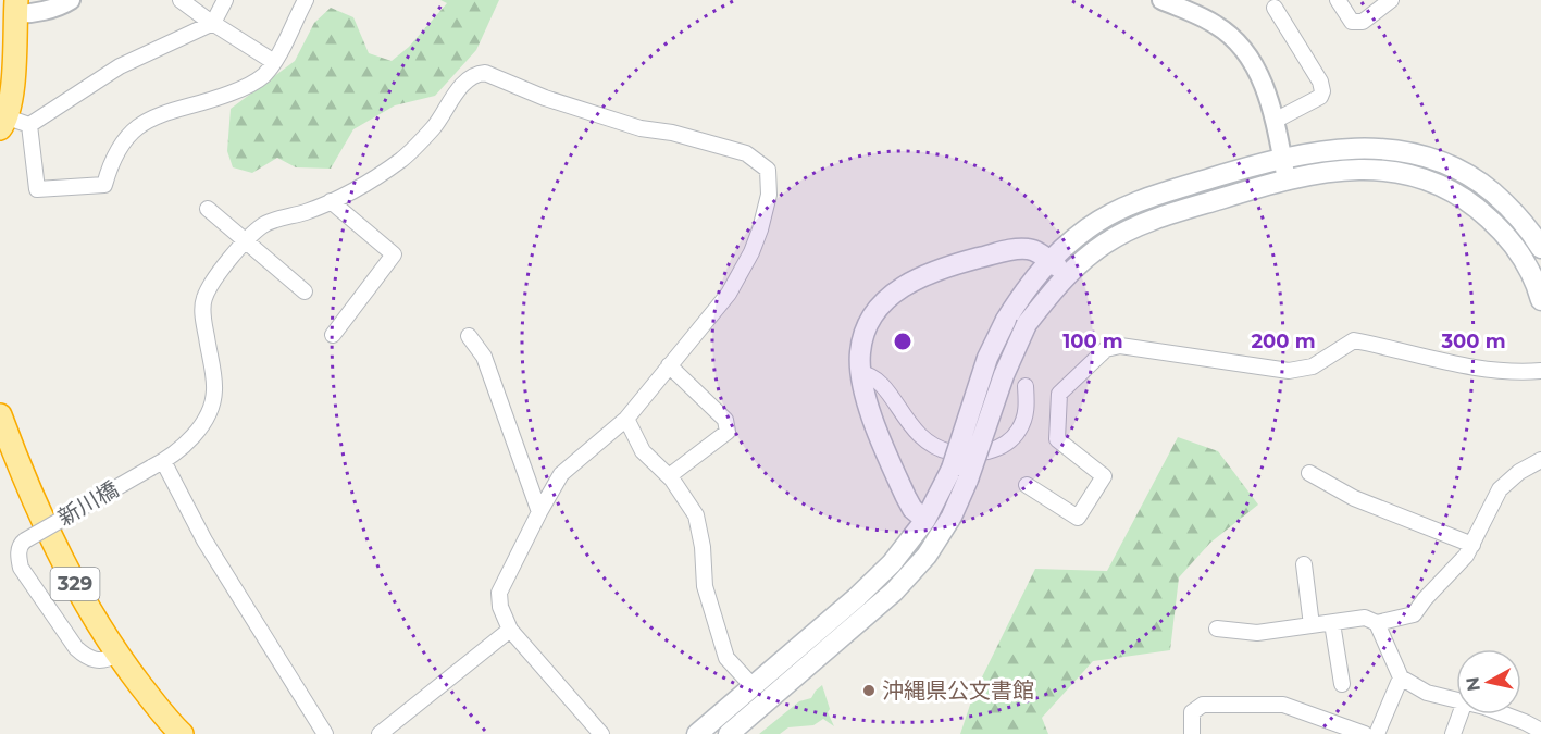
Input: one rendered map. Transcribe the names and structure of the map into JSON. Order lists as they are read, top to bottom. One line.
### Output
{"streets":{"highway":["329"],"street":["新川橋"]},"crossings":[["新川橋","329"]],"places":["沖縄県公文書館"],"north":"left","rings":["100 m","200 m","300 m"]}
